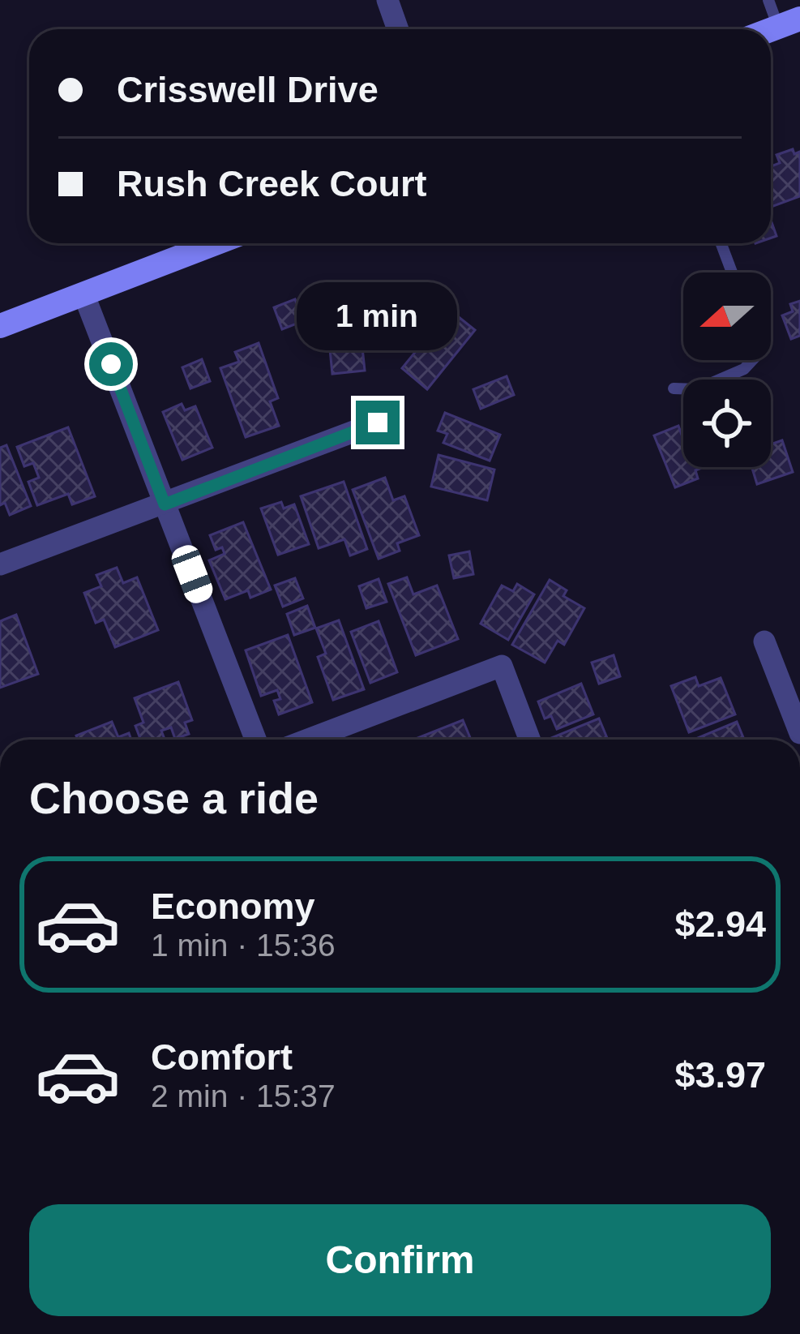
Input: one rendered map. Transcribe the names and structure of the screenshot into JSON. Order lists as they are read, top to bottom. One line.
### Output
{"north":"left","page":{"banner":["Crisswell Drive","Rush Creek Court"],"bubble":"1 min","heading":"Choose a ride","list":[{"name":"Economy","note":"1 min · 15:36","value":"$2.94"},{"name":"Comfort","note":"2 min · 15:37","value":"$3.97"}],"buttons":"Confirm"}}
